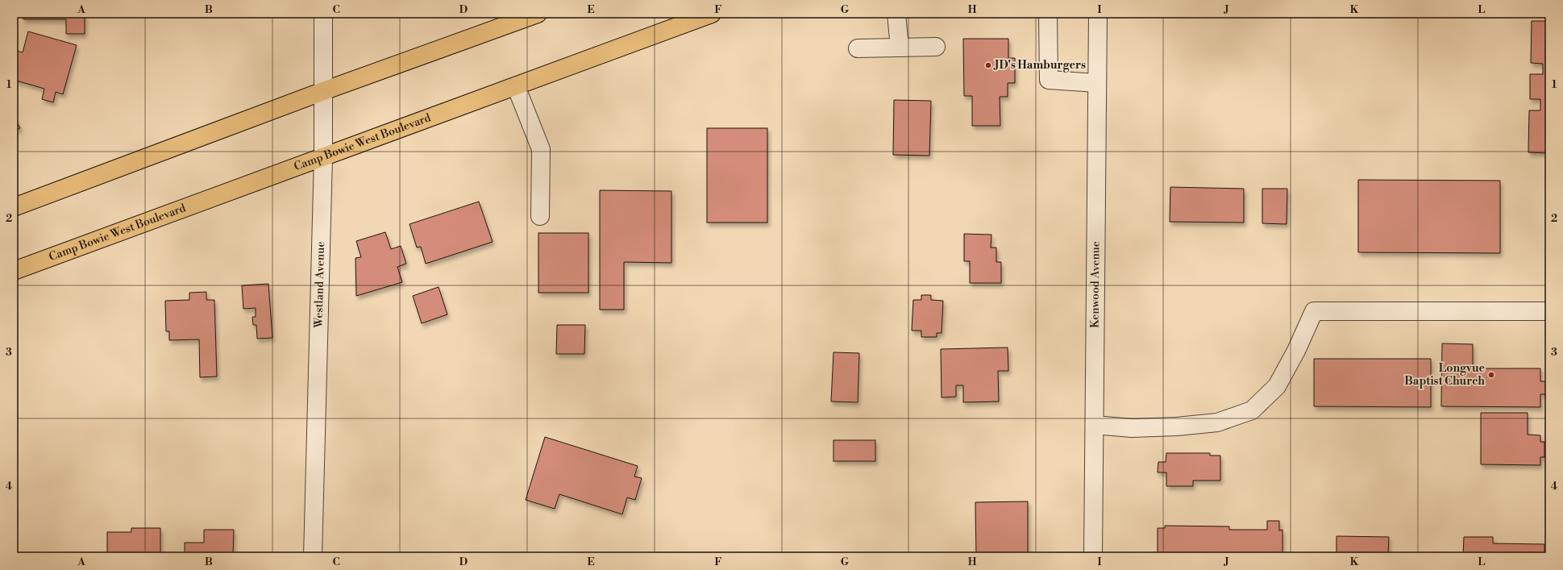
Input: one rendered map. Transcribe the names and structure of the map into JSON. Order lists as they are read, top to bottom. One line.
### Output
{"streets":{"main road":["Camp Bowie West Boulevard"],"street":["Kenwood Avenue","Westland Avenue"]},"crossings":[["Camp Bowie West Boulevard","Westland Avenue"]],"places":["JD's Hamburgers","Longvue Baptist Church"],"grid":{"columns":["A","B","C","D","E","F","G","H","I","J","K","L"],"rows":["1","2","3","4"]}}
